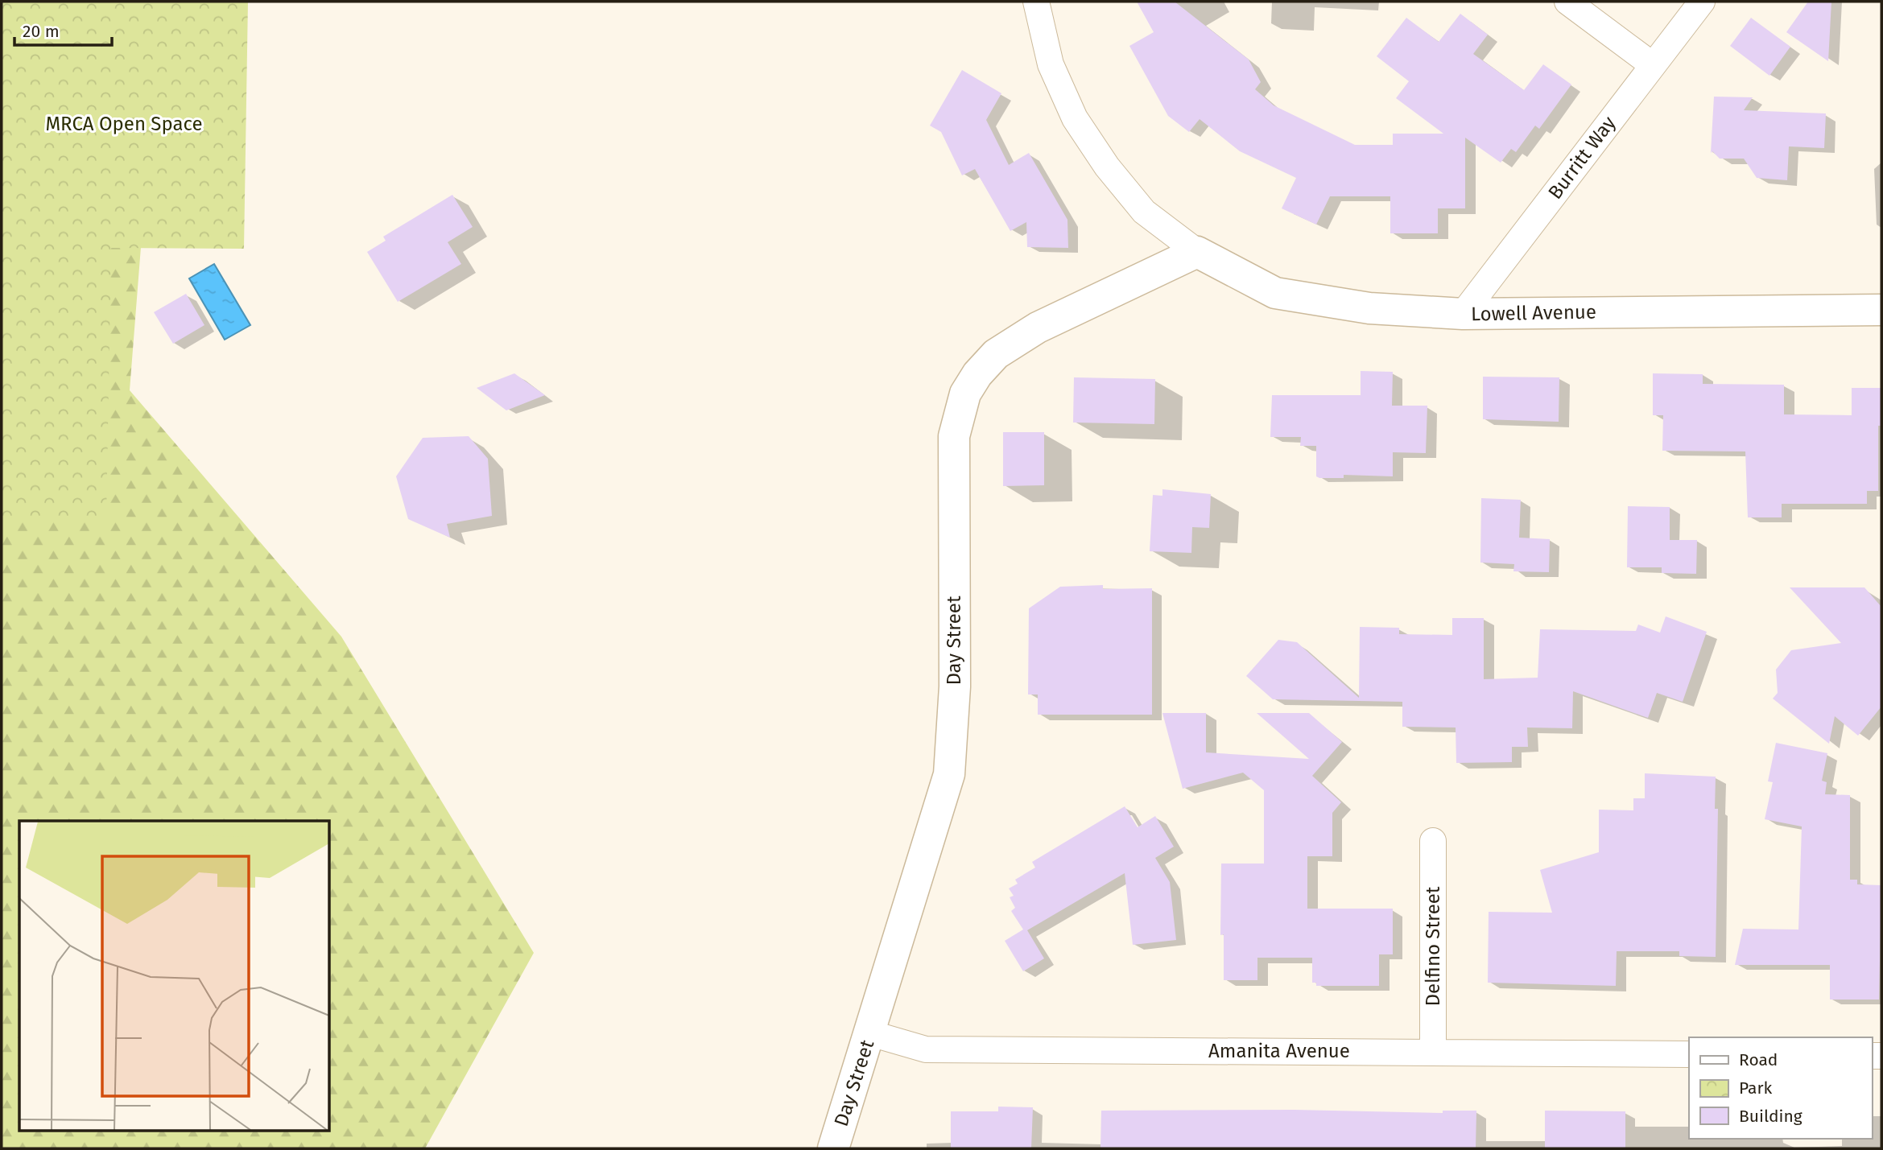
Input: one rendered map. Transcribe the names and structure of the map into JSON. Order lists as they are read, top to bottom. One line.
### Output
{"streets":{"street":["Burritt Way","Lowell Avenue","Day Street","Delfino Street","Amanita Avenue"]},"crossings":[["Burritt Way","Lowell Avenue"],["Lowell Avenue","Day Street"],["Day Street","Amanita Avenue"],["Delfino Street","Amanita Avenue"]],"parks":["MRCA Open Space"],"legend":["Road","Park","Building"],"scale_bar":"20 m"}
